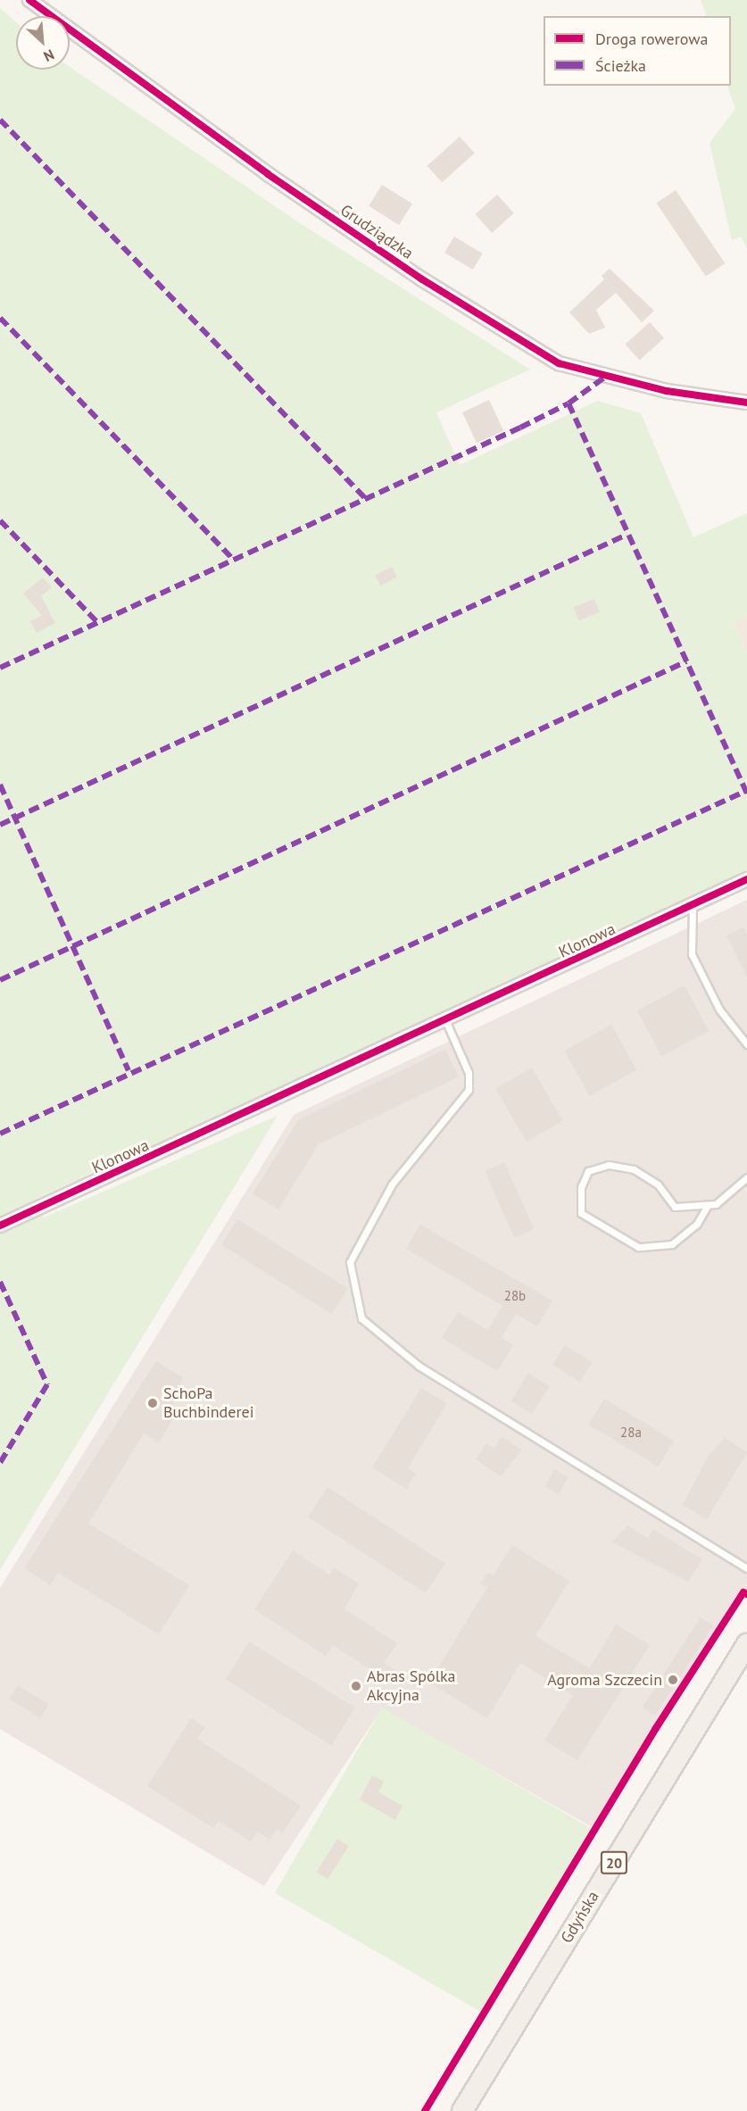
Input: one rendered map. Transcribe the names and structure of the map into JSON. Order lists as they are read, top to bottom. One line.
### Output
{"streets":{"main road":["20","Gdyńska"],"street":["Grudziądzka","Klonowa"]},"places":["SchoPa Buchbinderei","Agroma Szczecin","Abras Spólka Akcyjna"],"house_numbers":["28b","28a"],"legend":["Droga rowerowa","Ścieżka"],"north":"bottom right"}
